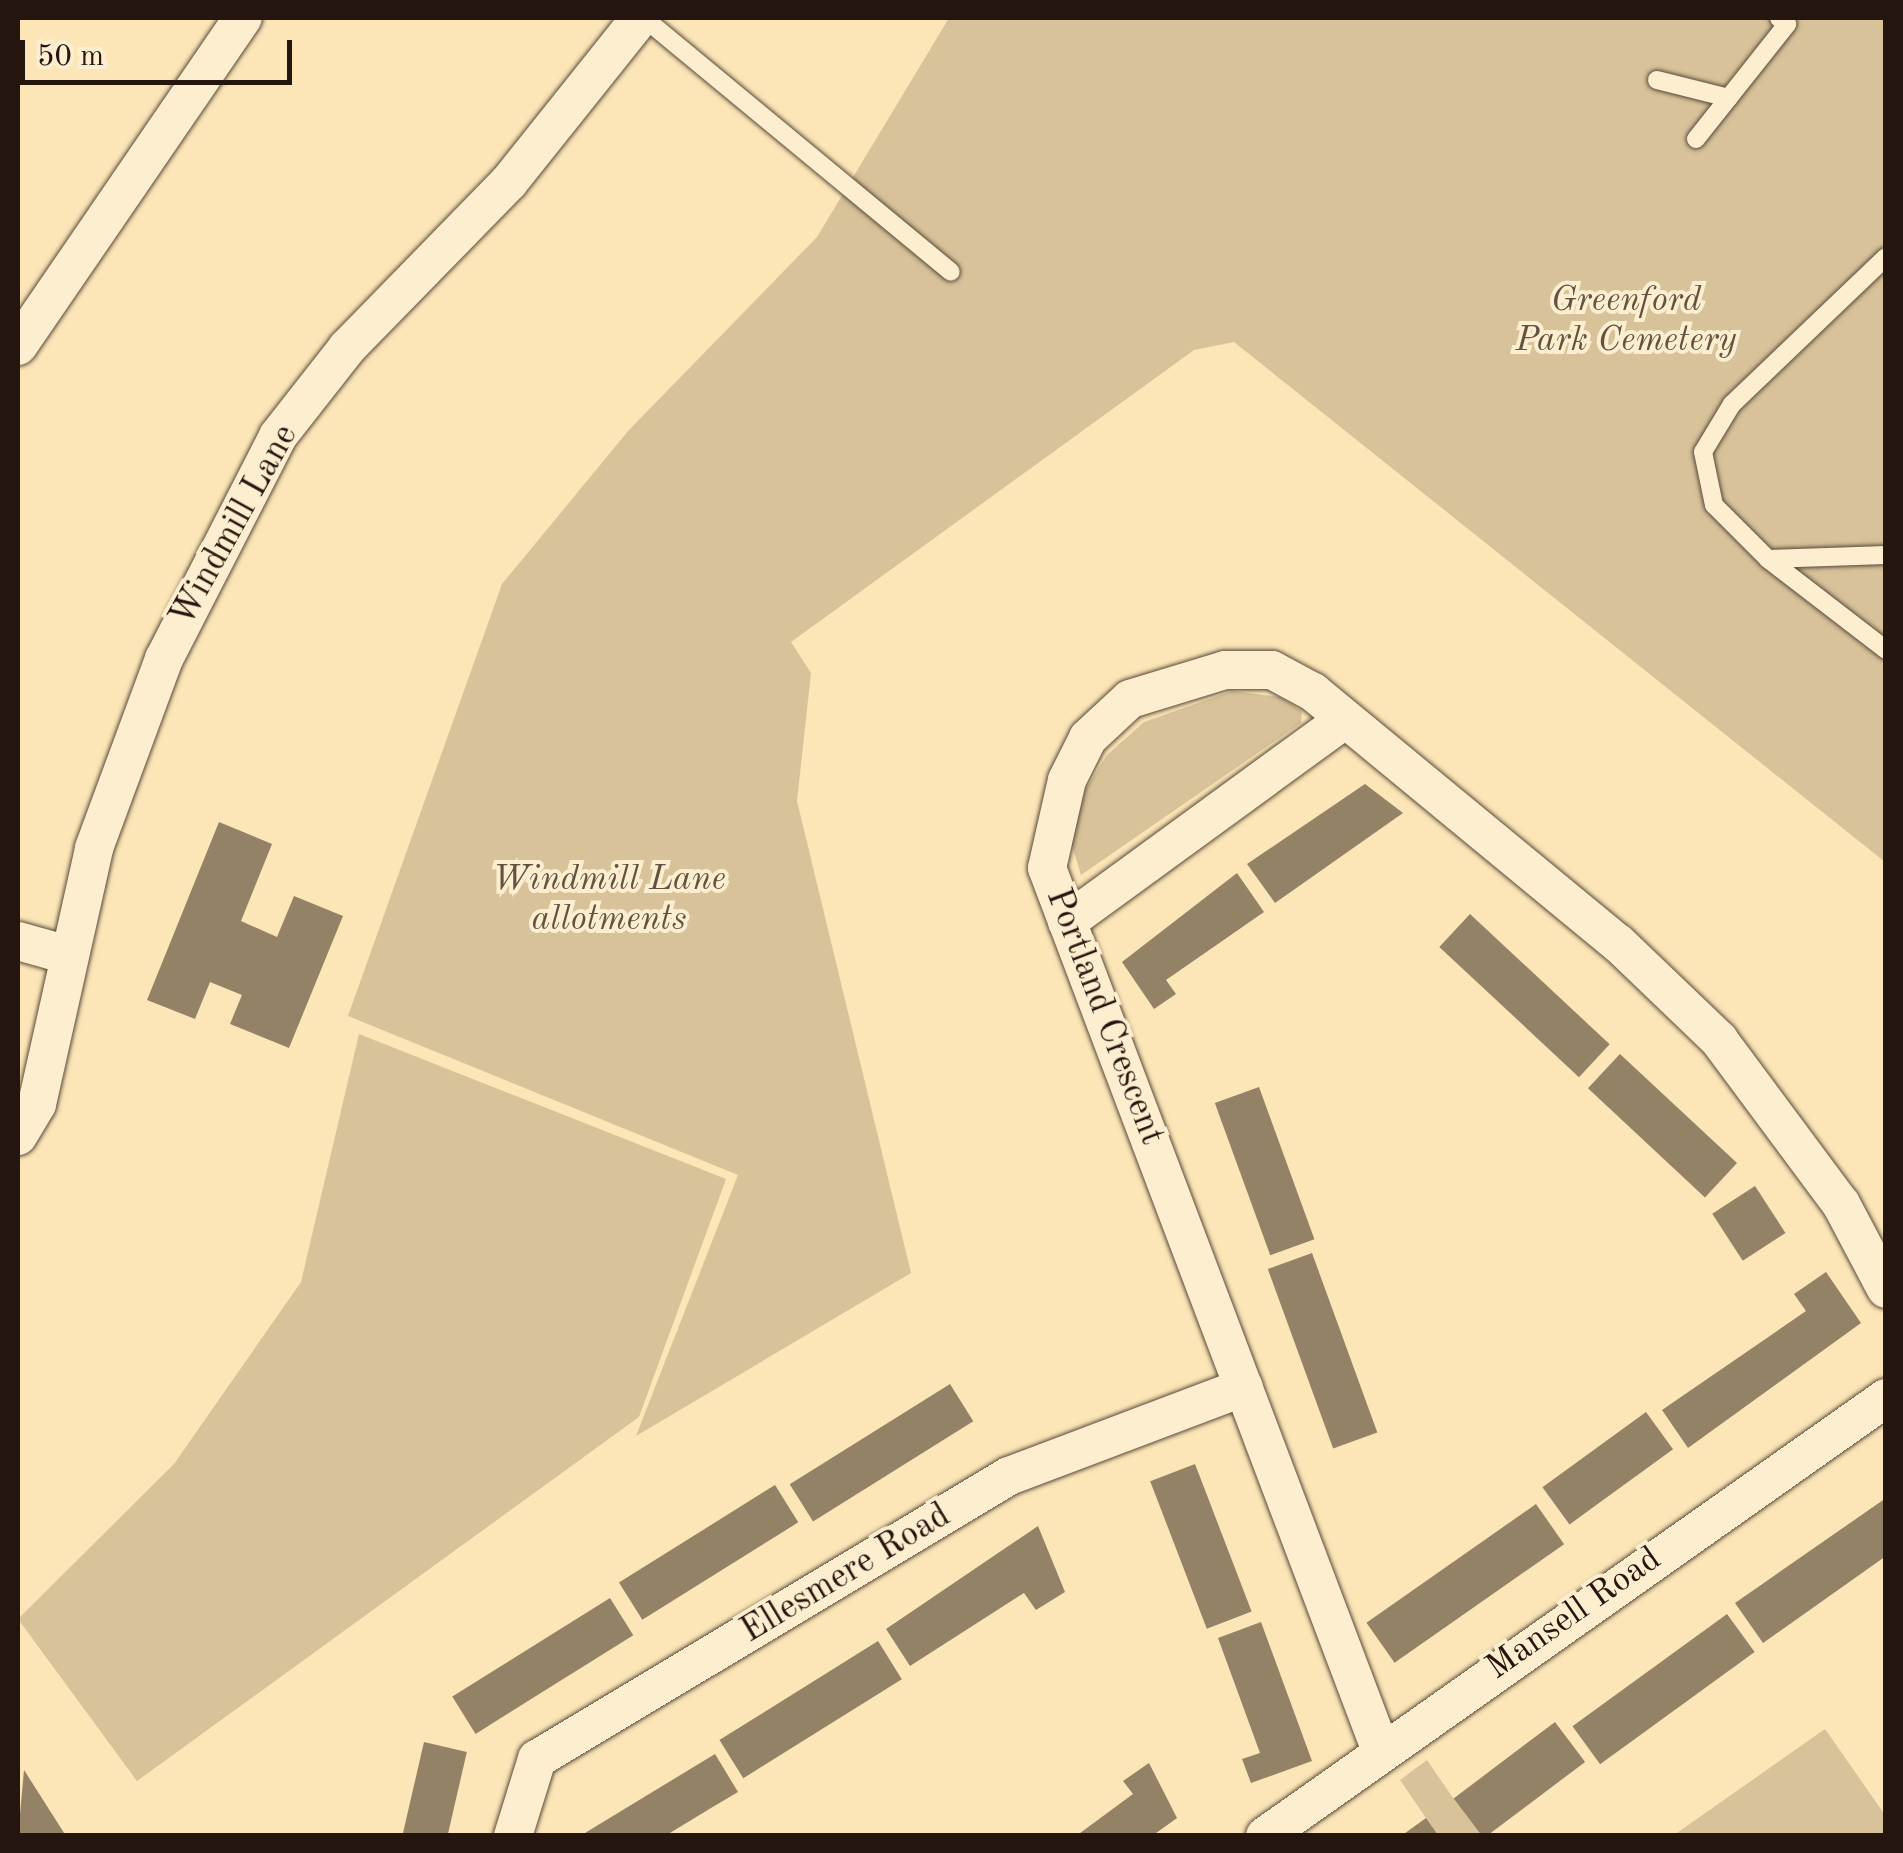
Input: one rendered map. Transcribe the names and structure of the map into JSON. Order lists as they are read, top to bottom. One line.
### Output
{"streets":{"street":["Windmill Lane","Portland Crescent","Ellesmere Road","Mansell Road"]},"crossings":[["Portland Crescent","Ellesmere Road"],["Portland Crescent","Mansell Road"]],"parks":["Greenford Park Cemetery","Windmill Lane allotments"],"scale_bar":"50 m"}
